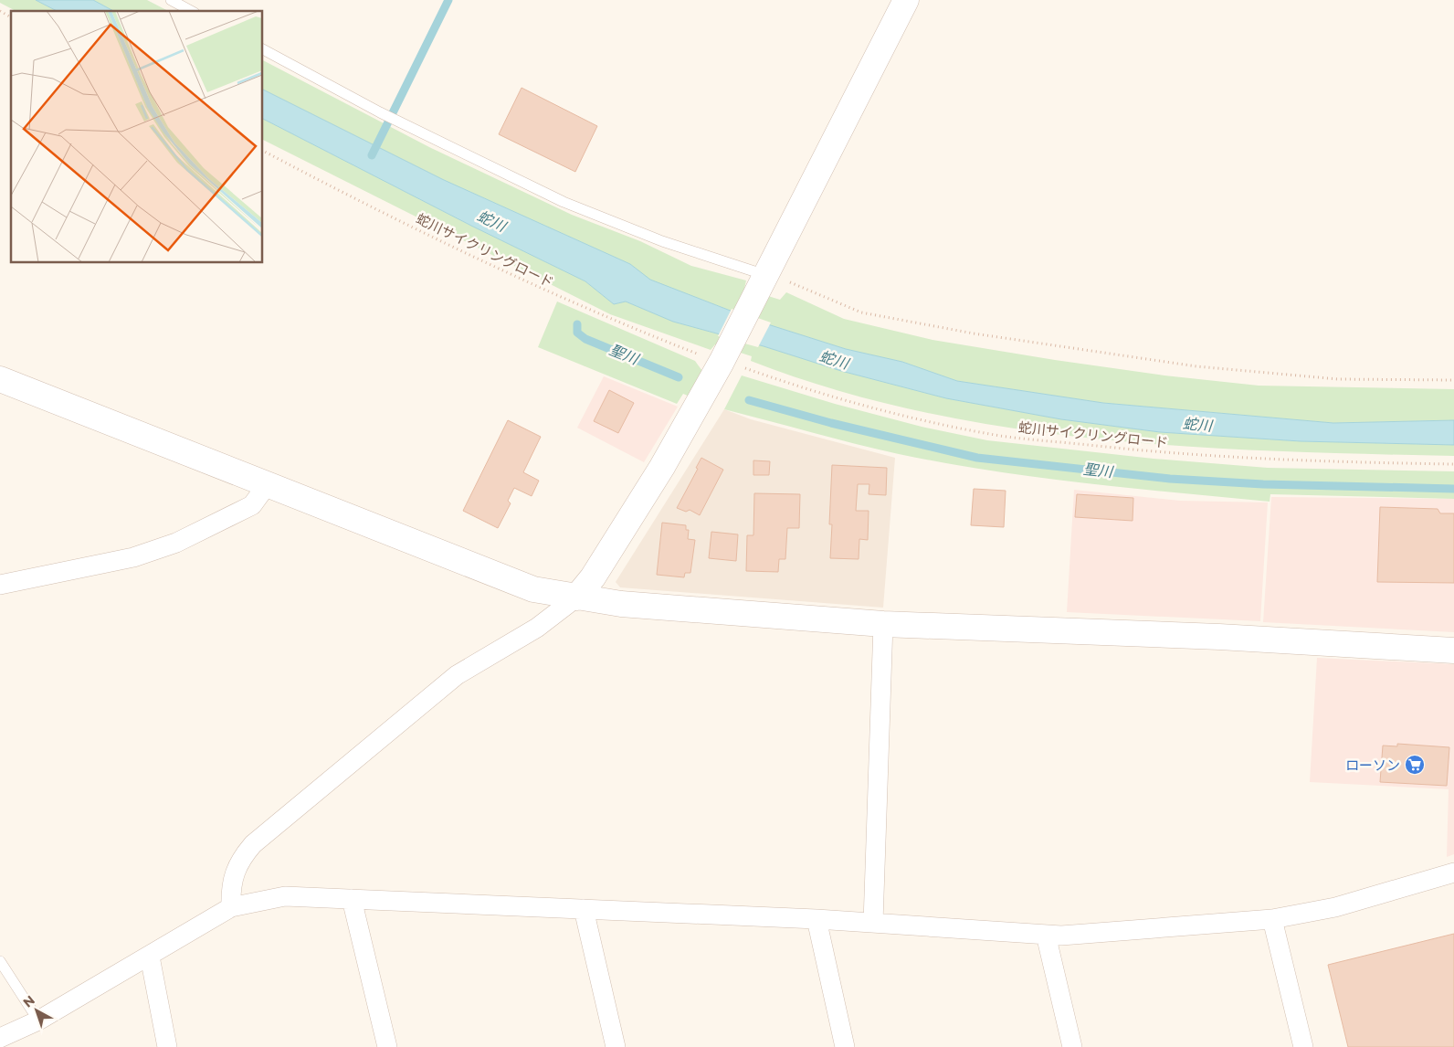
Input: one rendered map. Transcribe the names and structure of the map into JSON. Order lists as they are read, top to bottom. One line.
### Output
{"streets":{"path":["蛇川サイクリングロード"]},"water":["蛇川","聖川"],"places":{"supermarket":["ローソン"]},"north":"top left"}
